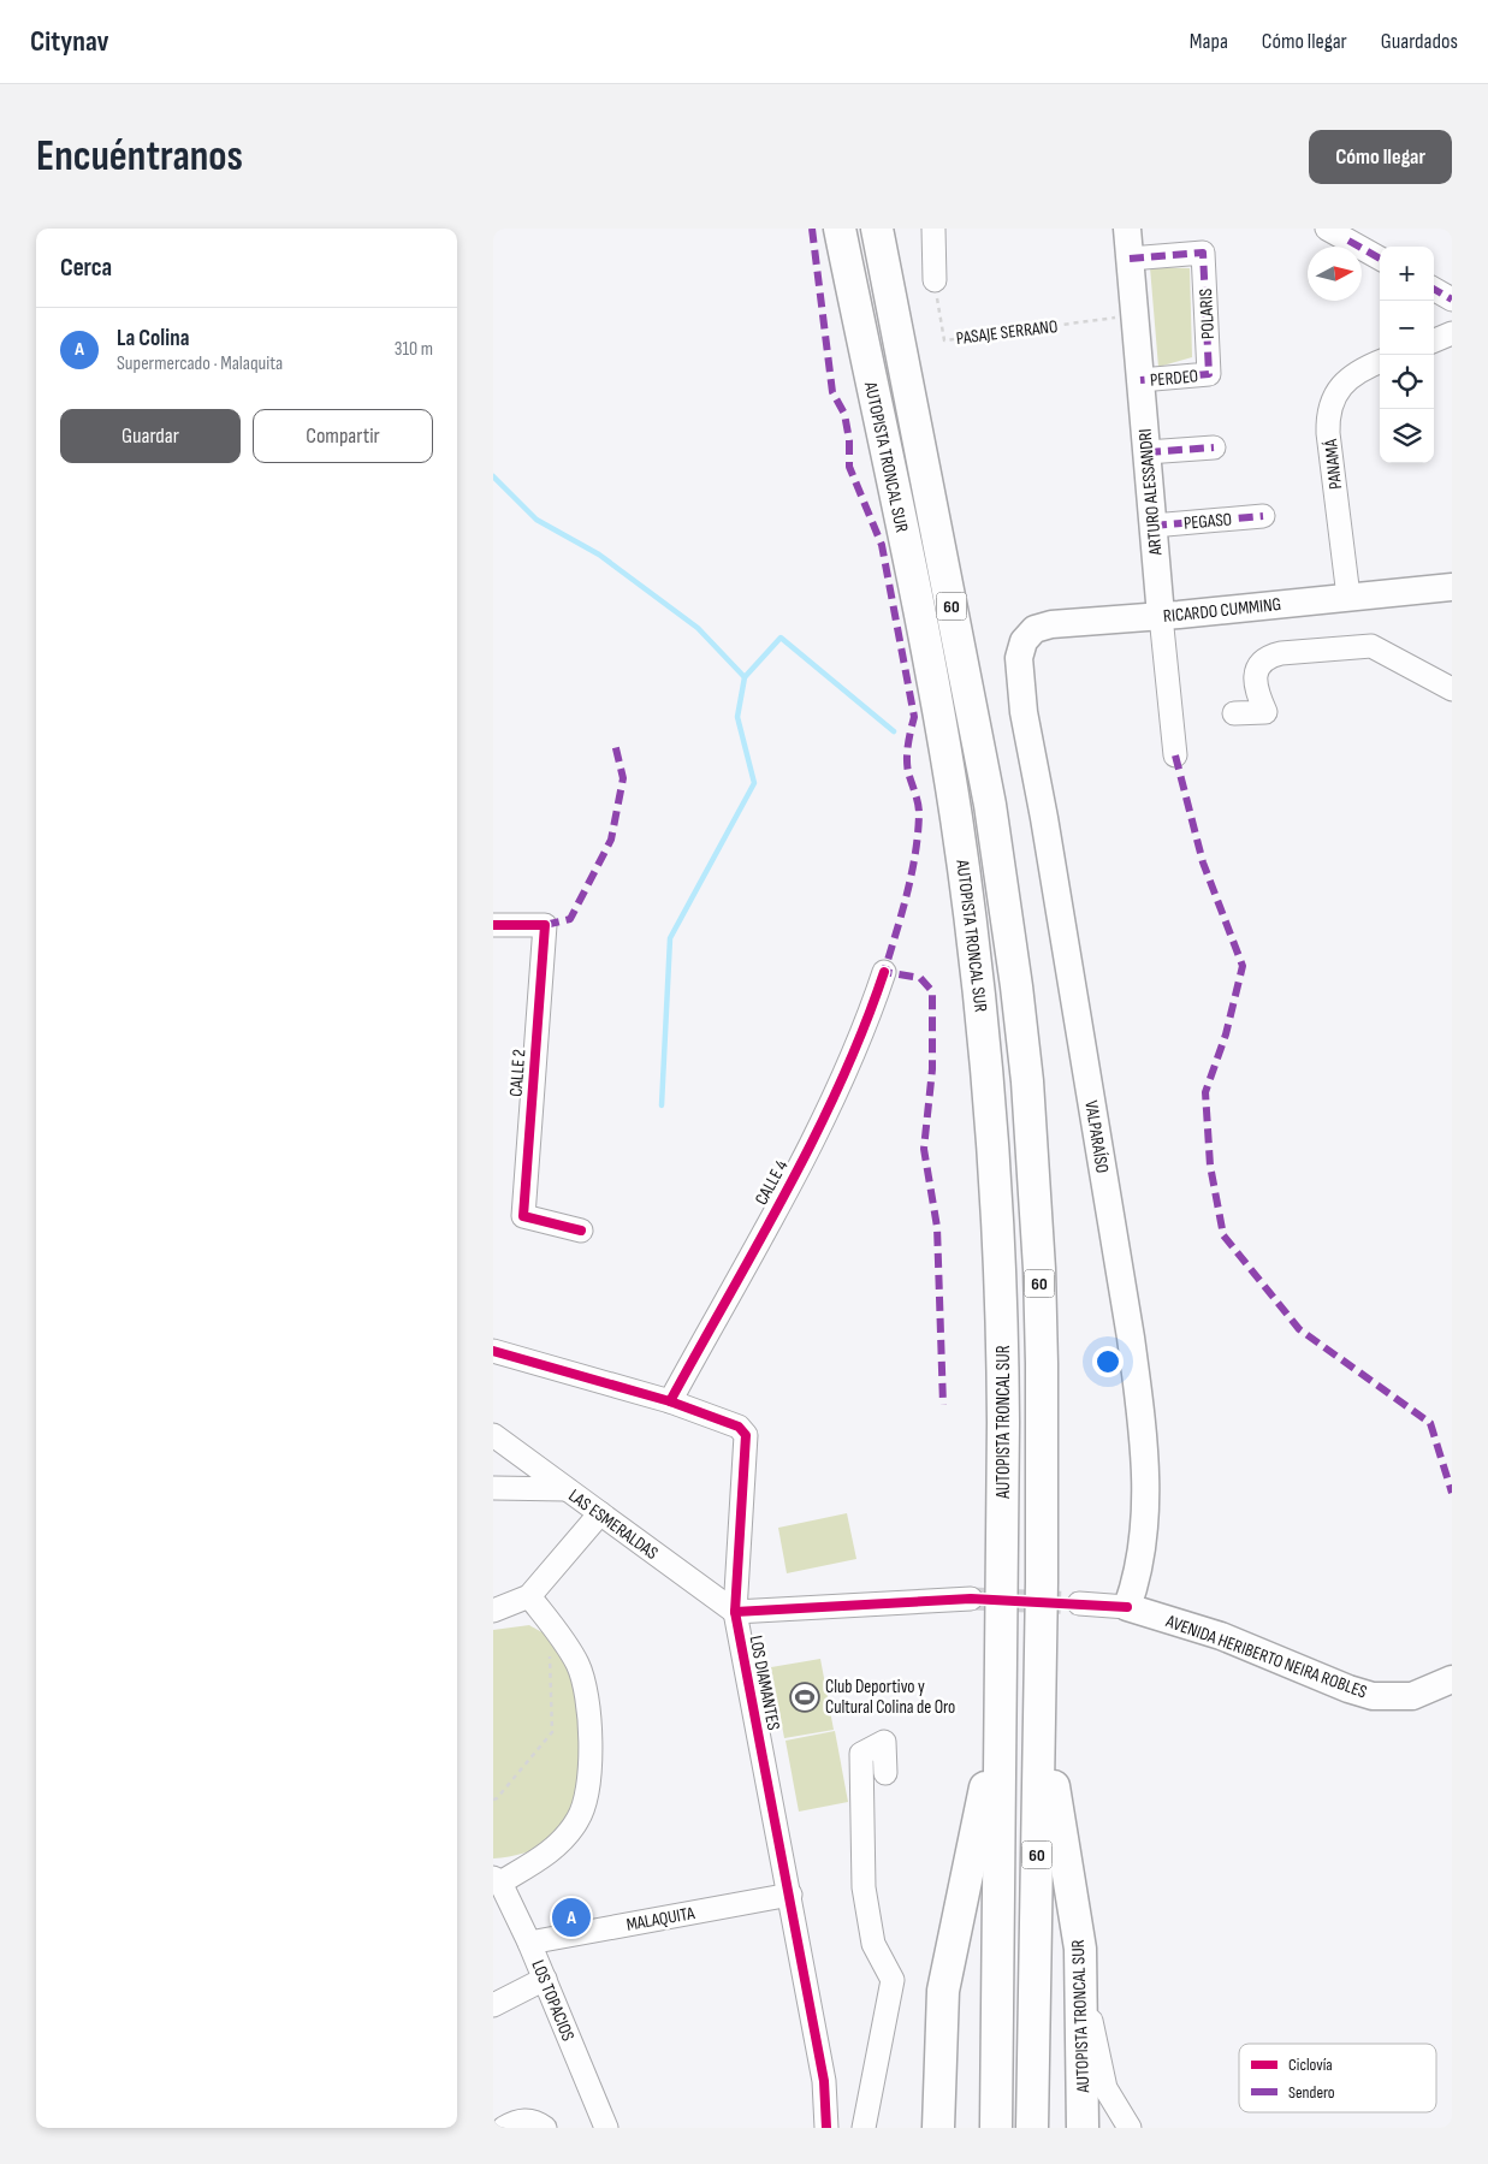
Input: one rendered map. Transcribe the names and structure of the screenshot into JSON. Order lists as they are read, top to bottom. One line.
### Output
{"streets":{"highway":["AUTOPISTA TRONCAL SUR","60"],"main road":["ARTURO ALESSANDRI","RICARDO CUMMING","VALPARAÍSO","AVENIDA HERIBERTO NEIRA ROBLES"],"street":["POLARIS","PERDEO","PANAMÁ","PEGASO","CALLE 2","CALLE 4","LAS ESMERALDAS","LOS DIAMANTES","MALAQUITA","LOS TOPACIOS"],"path":["PASAJE SERRANO"]},"crossings":[["POLARIS","PERDEO"],["POLARIS","ARTURO ALESSANDRI"],["PERDEO","ARTURO ALESSANDRI"],["PANAMÁ","RICARDO CUMMING"],["ARTURO ALESSANDRI","PEGASO"],["ARTURO ALESSANDRI","RICARDO CUMMING"],["RICARDO CUMMING","VALPARAÍSO"],["VALPARAÍSO","AVENIDA HERIBERTO NEIRA ROBLES"],["CALLE 4","LOS DIAMANTES"],["LAS ESMERALDAS","LOS DIAMANTES"],["LOS DIAMANTES","MALAQUITA"],["MALAQUITA","LOS TOPACIOS"]],"places":{"sports":["Club Deportivo y Cultural Colina de Oro"]},"legend":["Ciclovía","Sendero"],"north":"right","page":{"header":"Citynav","nav":["Mapa","Cómo llegar","Guardados"],"buttons":["Cómo llegar",["Guardar","Compartir"]],"title":"Encuéntranos","heading":"Cerca","map_buttons":["+","−"],"list":[{"mark":"A","name":"La Colina","note":"Supermercado · Malaquita","value":"310 m"}],"pins":"A"}}
